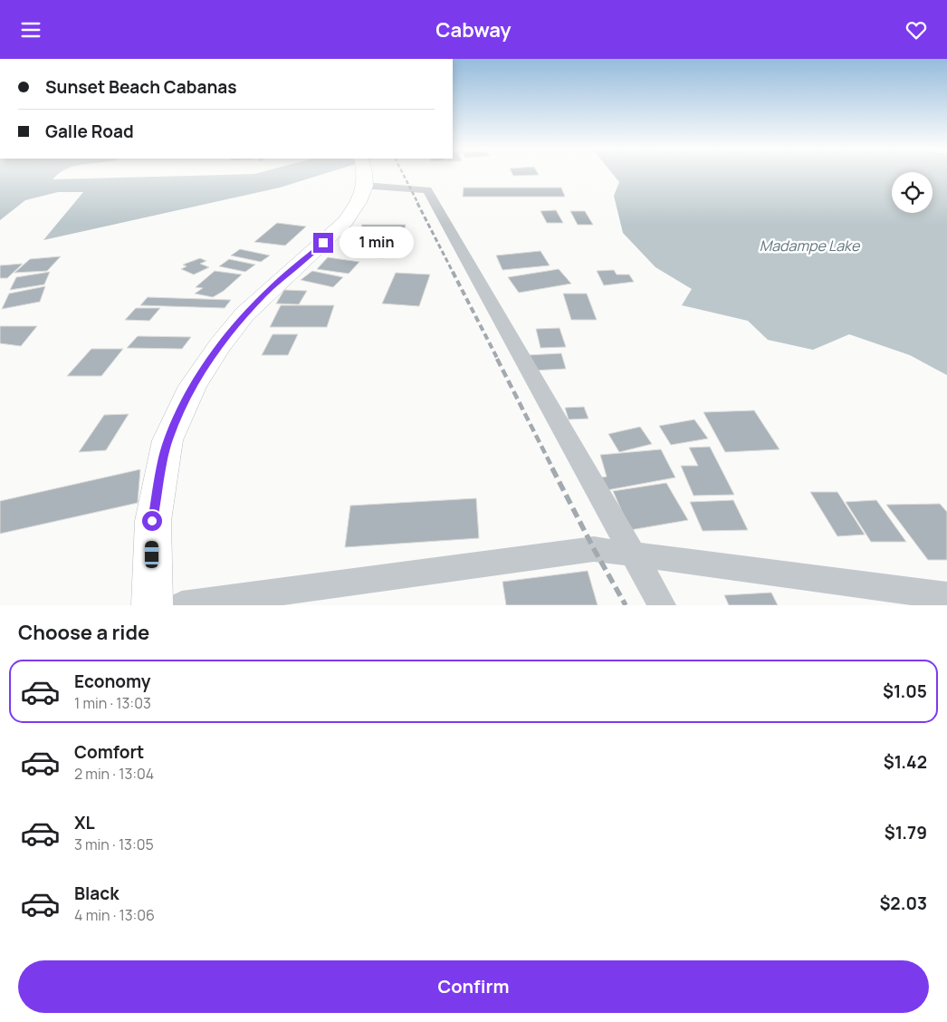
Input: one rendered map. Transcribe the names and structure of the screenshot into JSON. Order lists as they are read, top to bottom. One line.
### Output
{"water":["Madampe Lake"],"page":{"header":"Cabway","banner":["Sunset Beach Cabanas","Galle Road"],"bubble":"1 min","heading":"Choose a ride","list":[{"name":"Economy","note":"1 min · 13:03","value":"$1.05"},{"name":"Comfort","note":"2 min · 13:04","value":"$1.42"},{"name":"XL","note":"3 min · 13:05","value":"$1.79"},{"name":"Black","note":"4 min · 13:06","value":"$2.03"}],"buttons":"Confirm"}}
